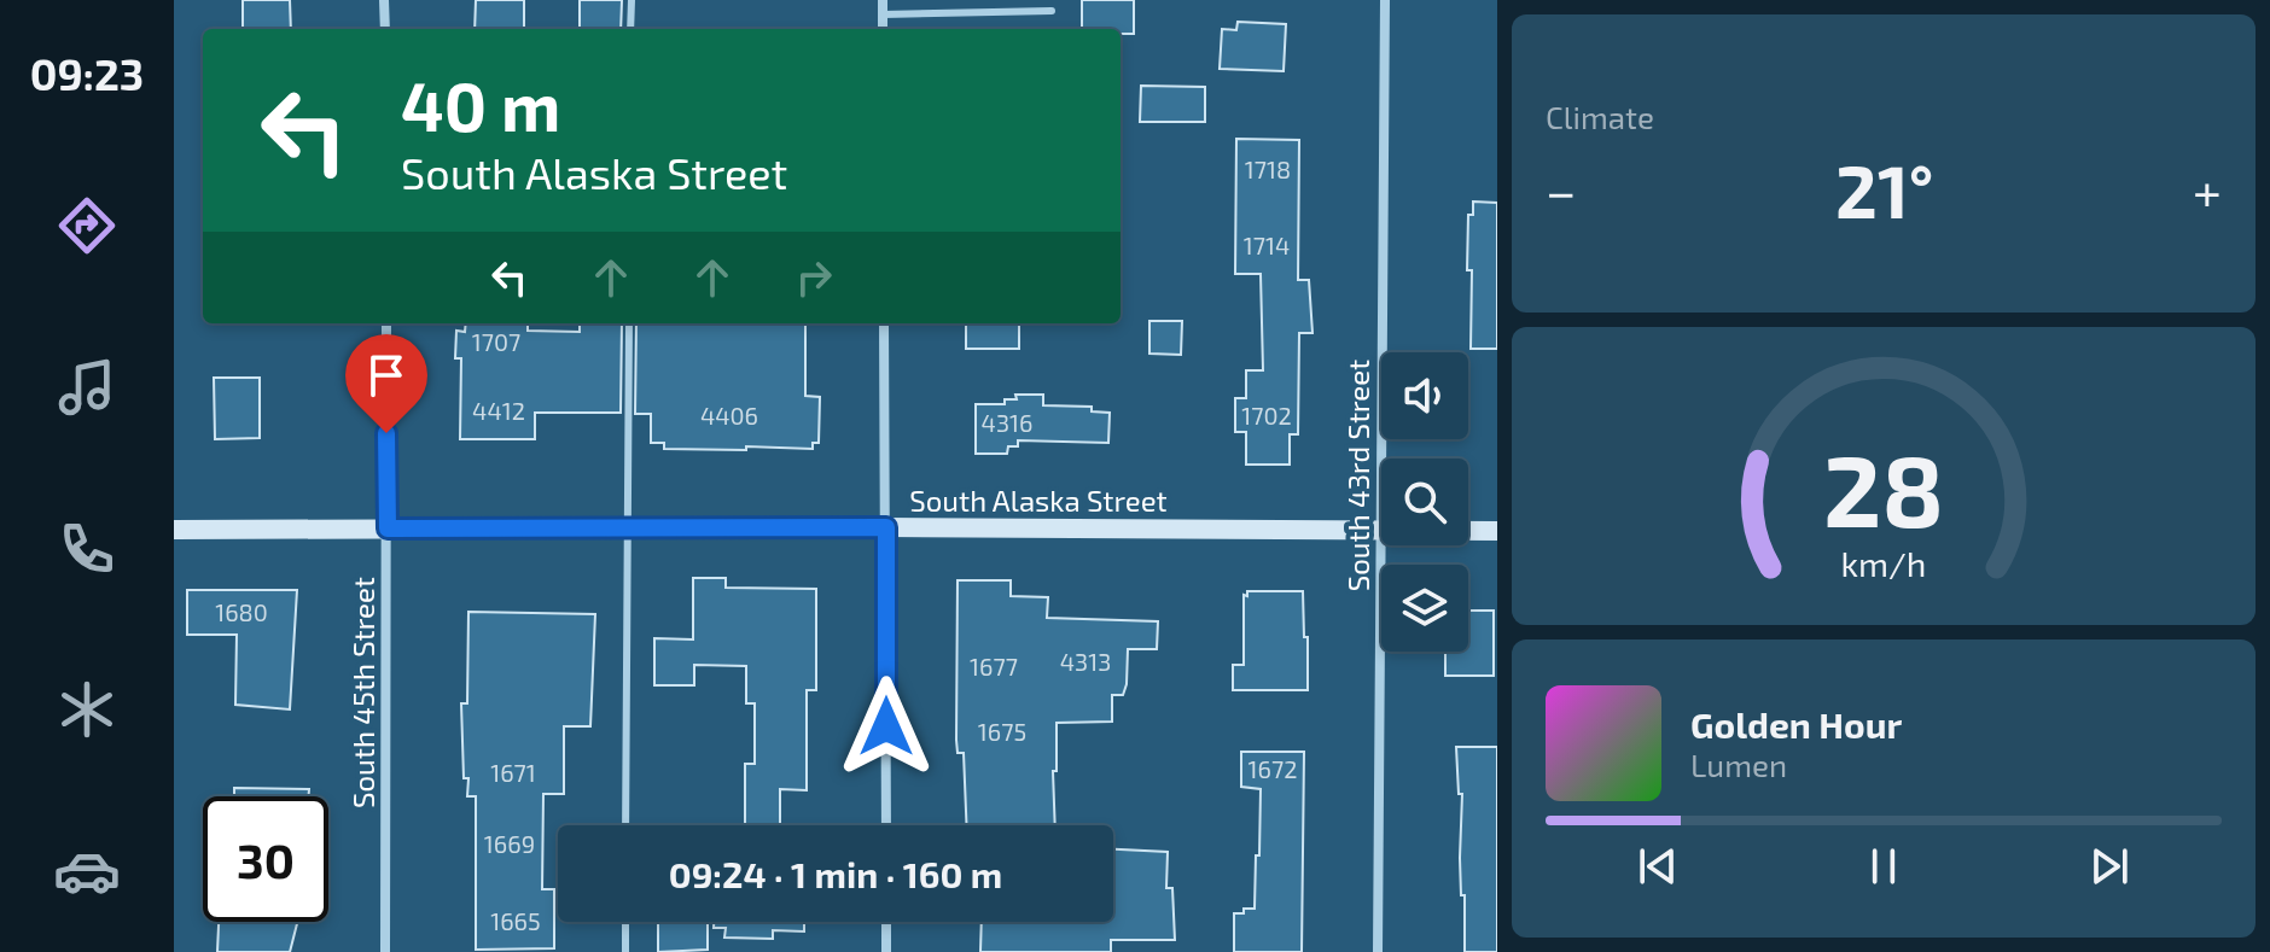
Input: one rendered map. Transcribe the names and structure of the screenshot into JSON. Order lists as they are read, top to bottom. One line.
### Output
{"streets":{"street":["South 43rd Street","South Alaska Street","South 45th Street"]},"crossings":[["South 43rd Street","South Alaska Street"],["South Alaska Street","South 45th Street"]],"house_numbers":["1718","1714","1707","4412","4406","1702","4316","1680","4313","1677","1675","1672","1671","1669","1665"],"page":{"tabs":"09:23","tile":"Climate","turn":["40 m","South Alaska Street"],"heat":["−","21°","+"],"song":["Golden Hour","Lumen"],"limit":"30","trip":"09:24 · 1 min · 160 m","gauge":["28","km/h"]}}
